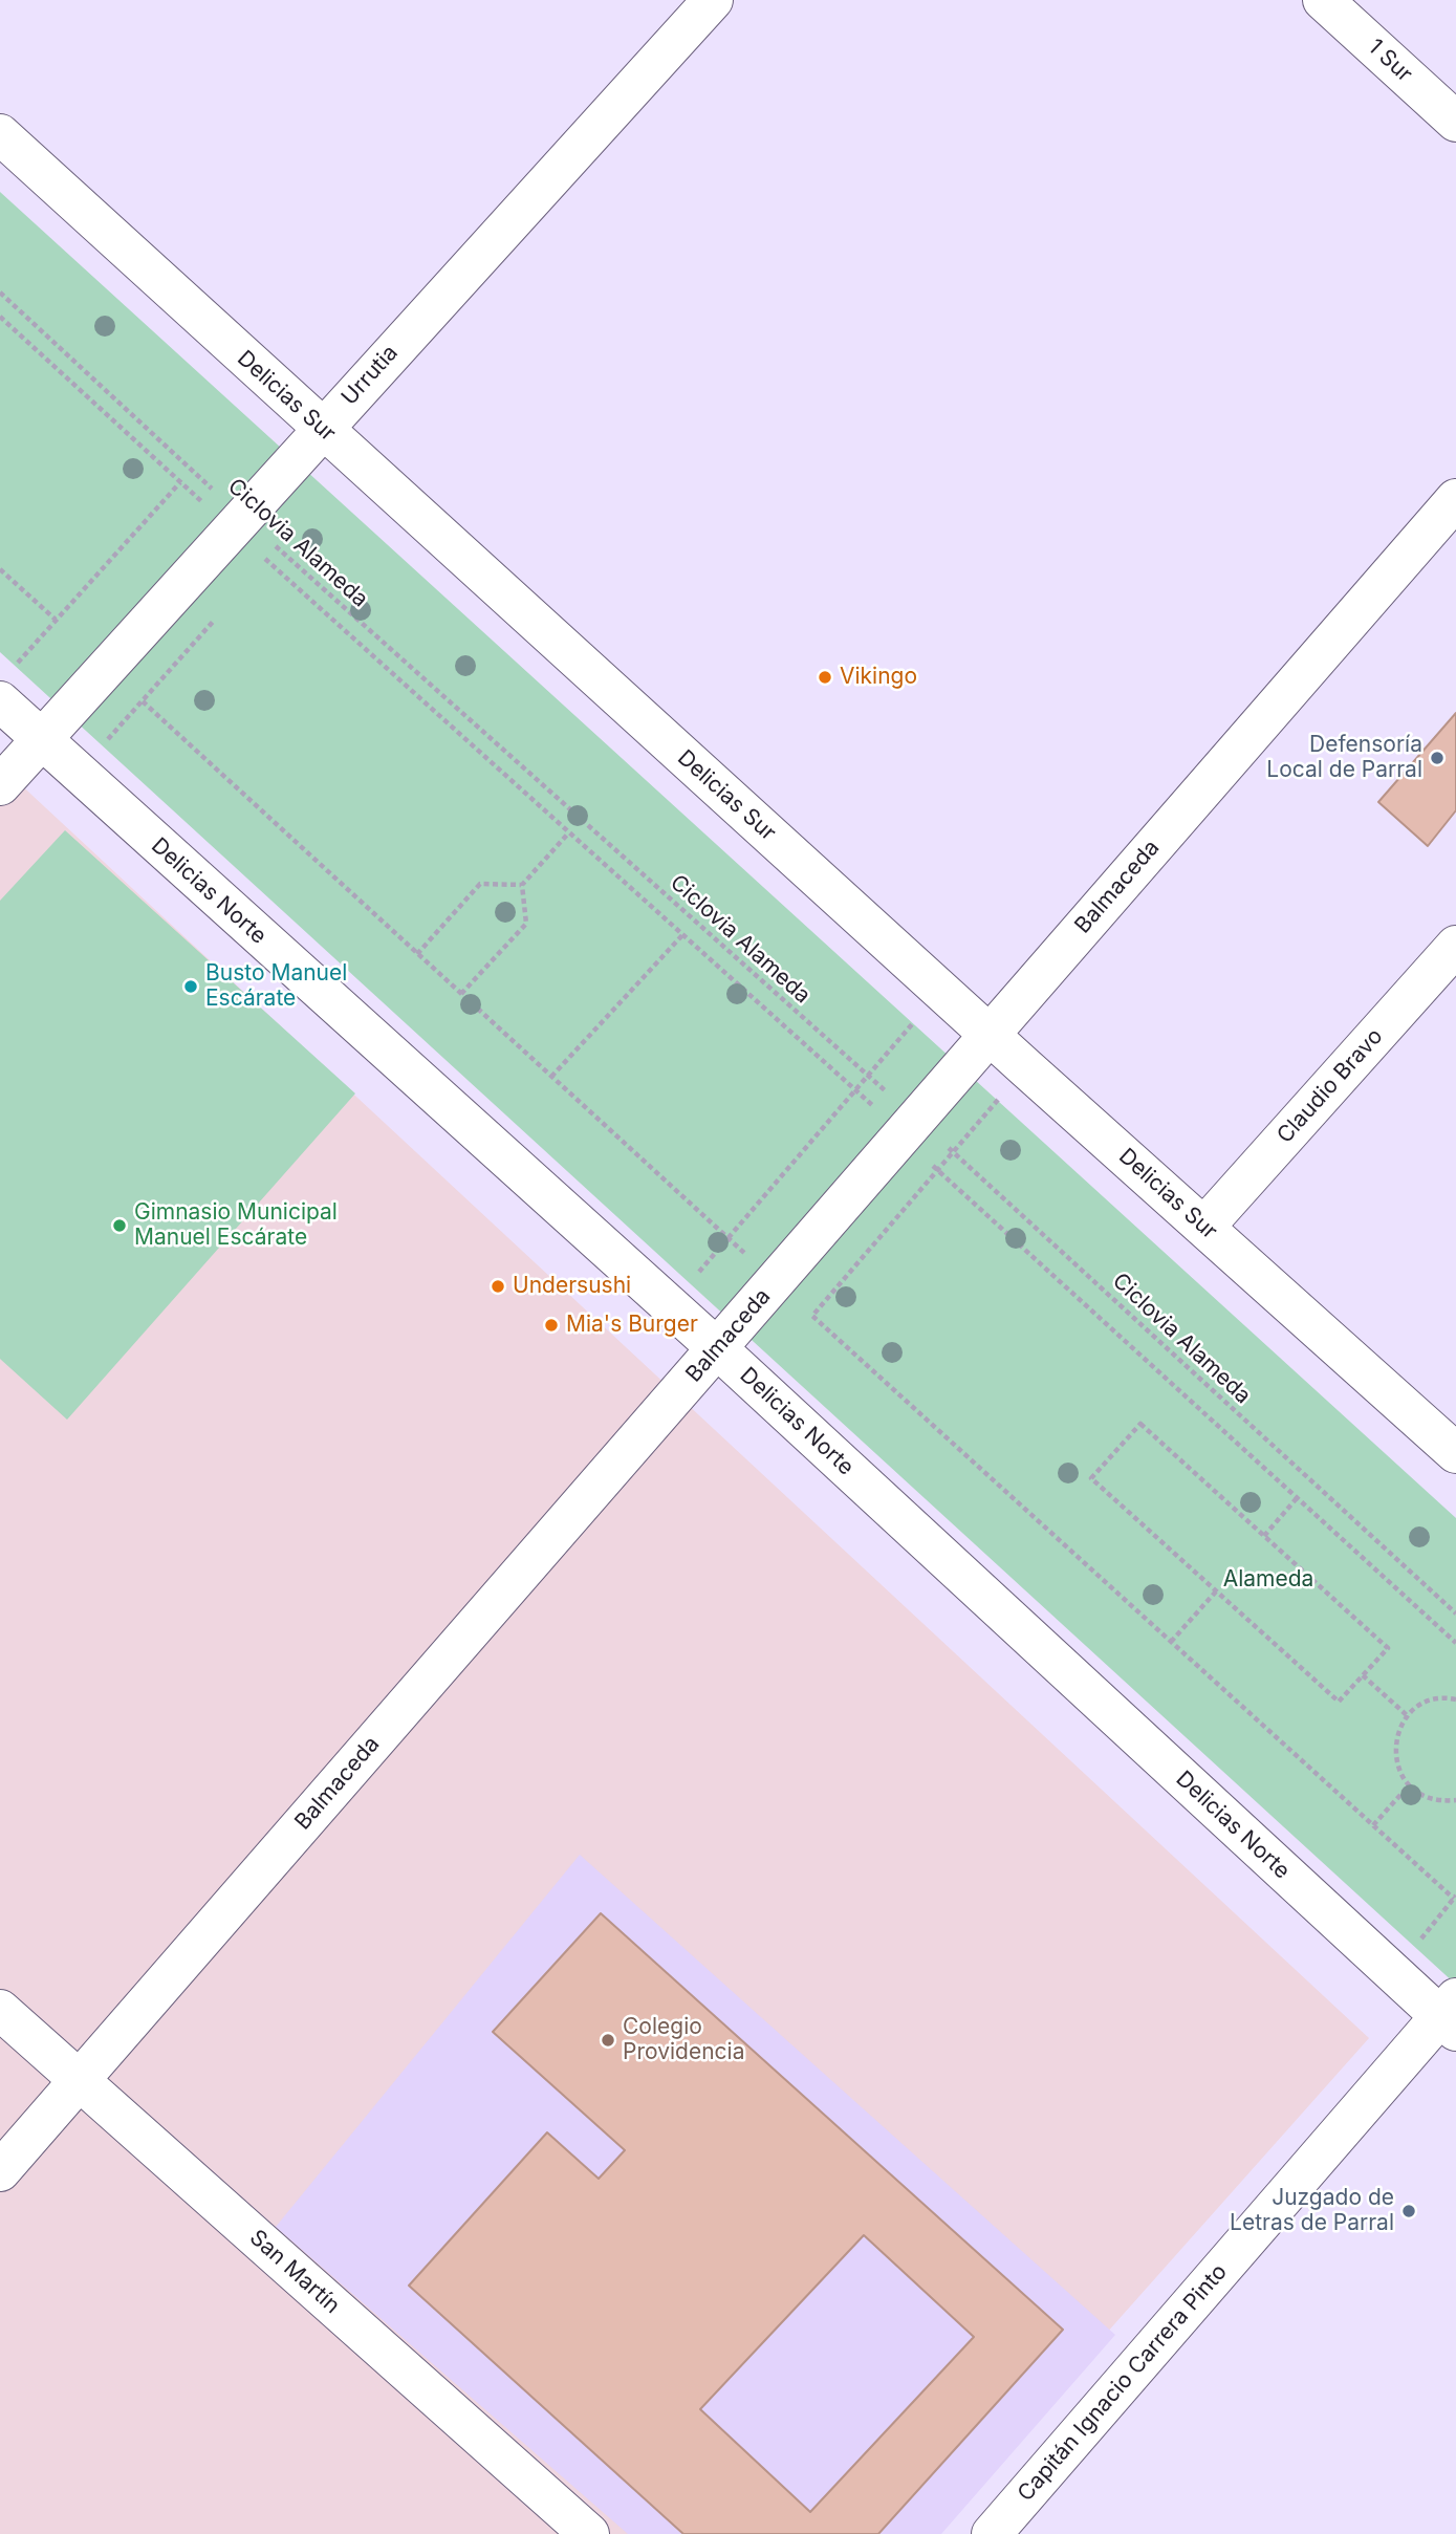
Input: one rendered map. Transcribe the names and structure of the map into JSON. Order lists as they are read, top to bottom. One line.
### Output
{"streets":{"street":["1 Sur","Urrutia","Delicias Sur","Balmaceda","Delicias Norte","Claudio Bravo","San Martín","Capitán Ignacio Carrera Pinto"],"path":["Ciclovia Alameda"]},"crossings":[["Urrutia","Delicias Sur"],["Urrutia","Ciclovia Alameda"],["Urrutia","Delicias Norte"],["Delicias Sur","Balmaceda"],["Delicias Sur","Claudio Bravo"],["Ciclovia Alameda","Balmaceda"],["Balmaceda","Delicias Norte"],["Balmaceda","San Martín"],["Delicias Norte","Capitán Ignacio Carrera Pinto"]],"parks":["Alameda"],"places":["Vikingo","Defensoría Local de Parral","Busto Manuel Escárate","Gimnasio Municipal Manuel Escárate","Undersushi","Mia's Burger","Colegio Providencia","Juzgado de Letras de Parral"]}
